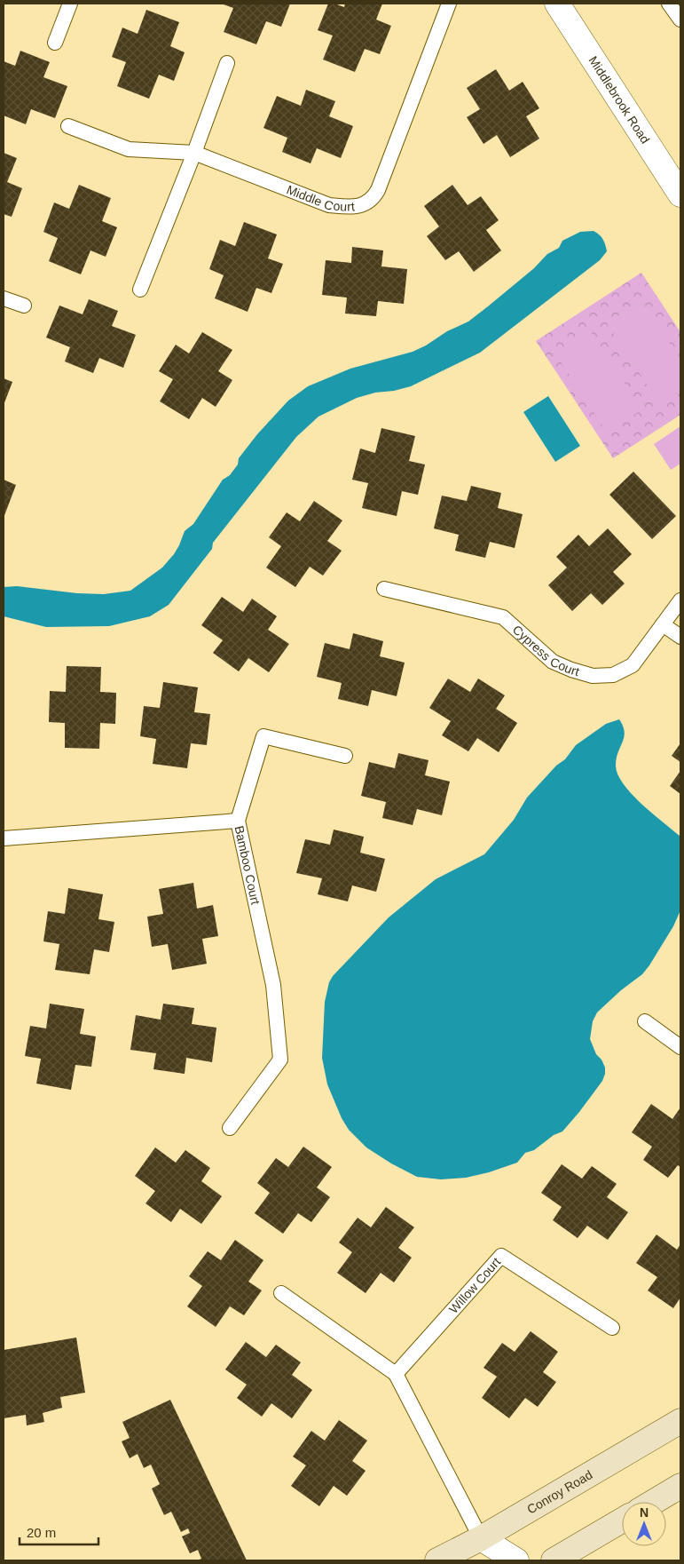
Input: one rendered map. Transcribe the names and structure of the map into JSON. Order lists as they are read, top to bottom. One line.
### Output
{"streets":{"main road":["Conroy Road"],"street":["Middlebrook Road"],"lane":["Middle Court","Cypress Court","Bamboo Court","Willow Court"]},"scale_bar":"20 m","north":"top"}
